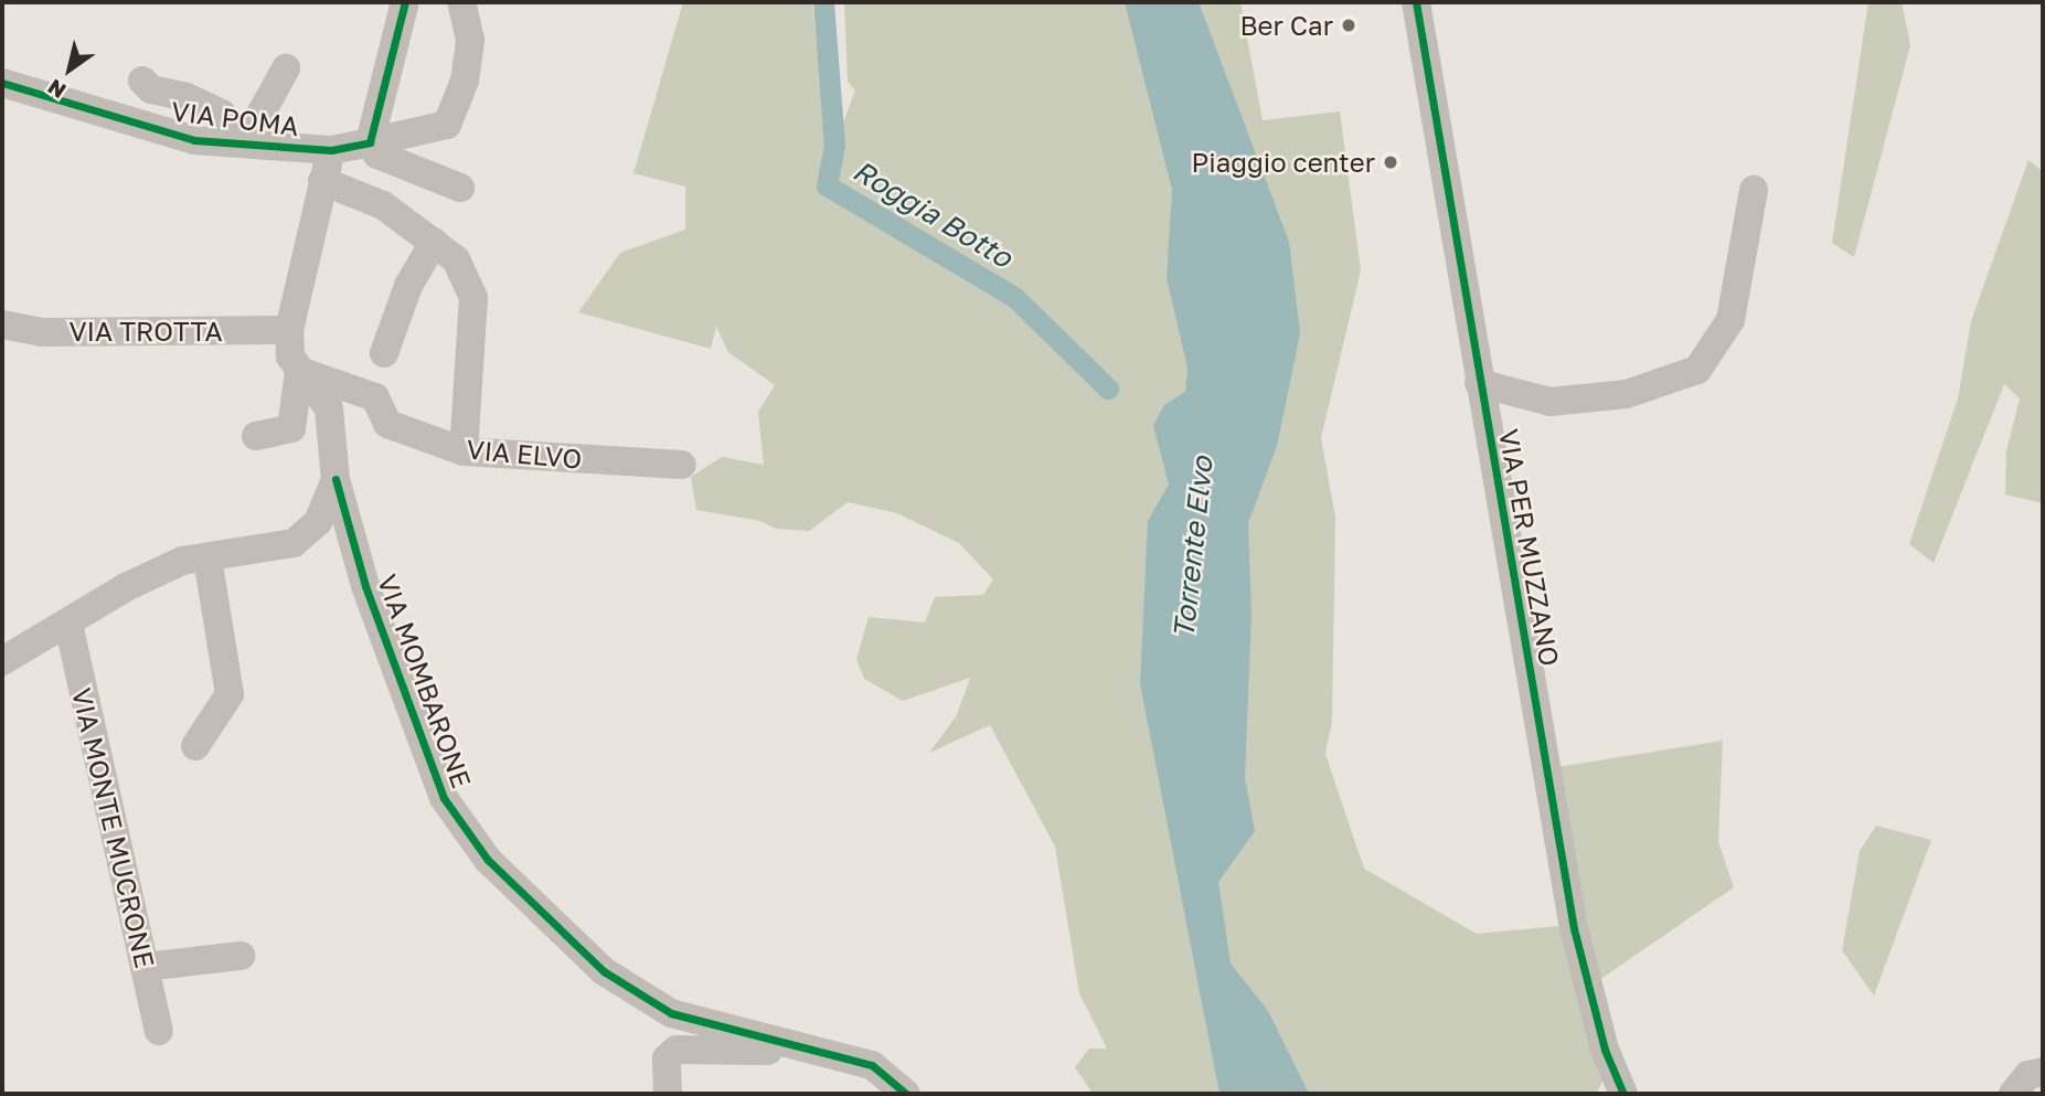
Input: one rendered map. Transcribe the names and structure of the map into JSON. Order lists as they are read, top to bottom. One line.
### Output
{"streets":{"street":["VIA POMA","VIA TROTTA","VIA ELVO","VIA PER MUZZANO","VIA MOMBARONE","VIA MONTE MUCRONE"]},"crossings":[["VIA ELVO","VIA MOMBARONE"]],"water":["Roggia Botto","Torrente Elvo"],"places":["Ber Car","Piaggio center"],"north":"bottom left"}
